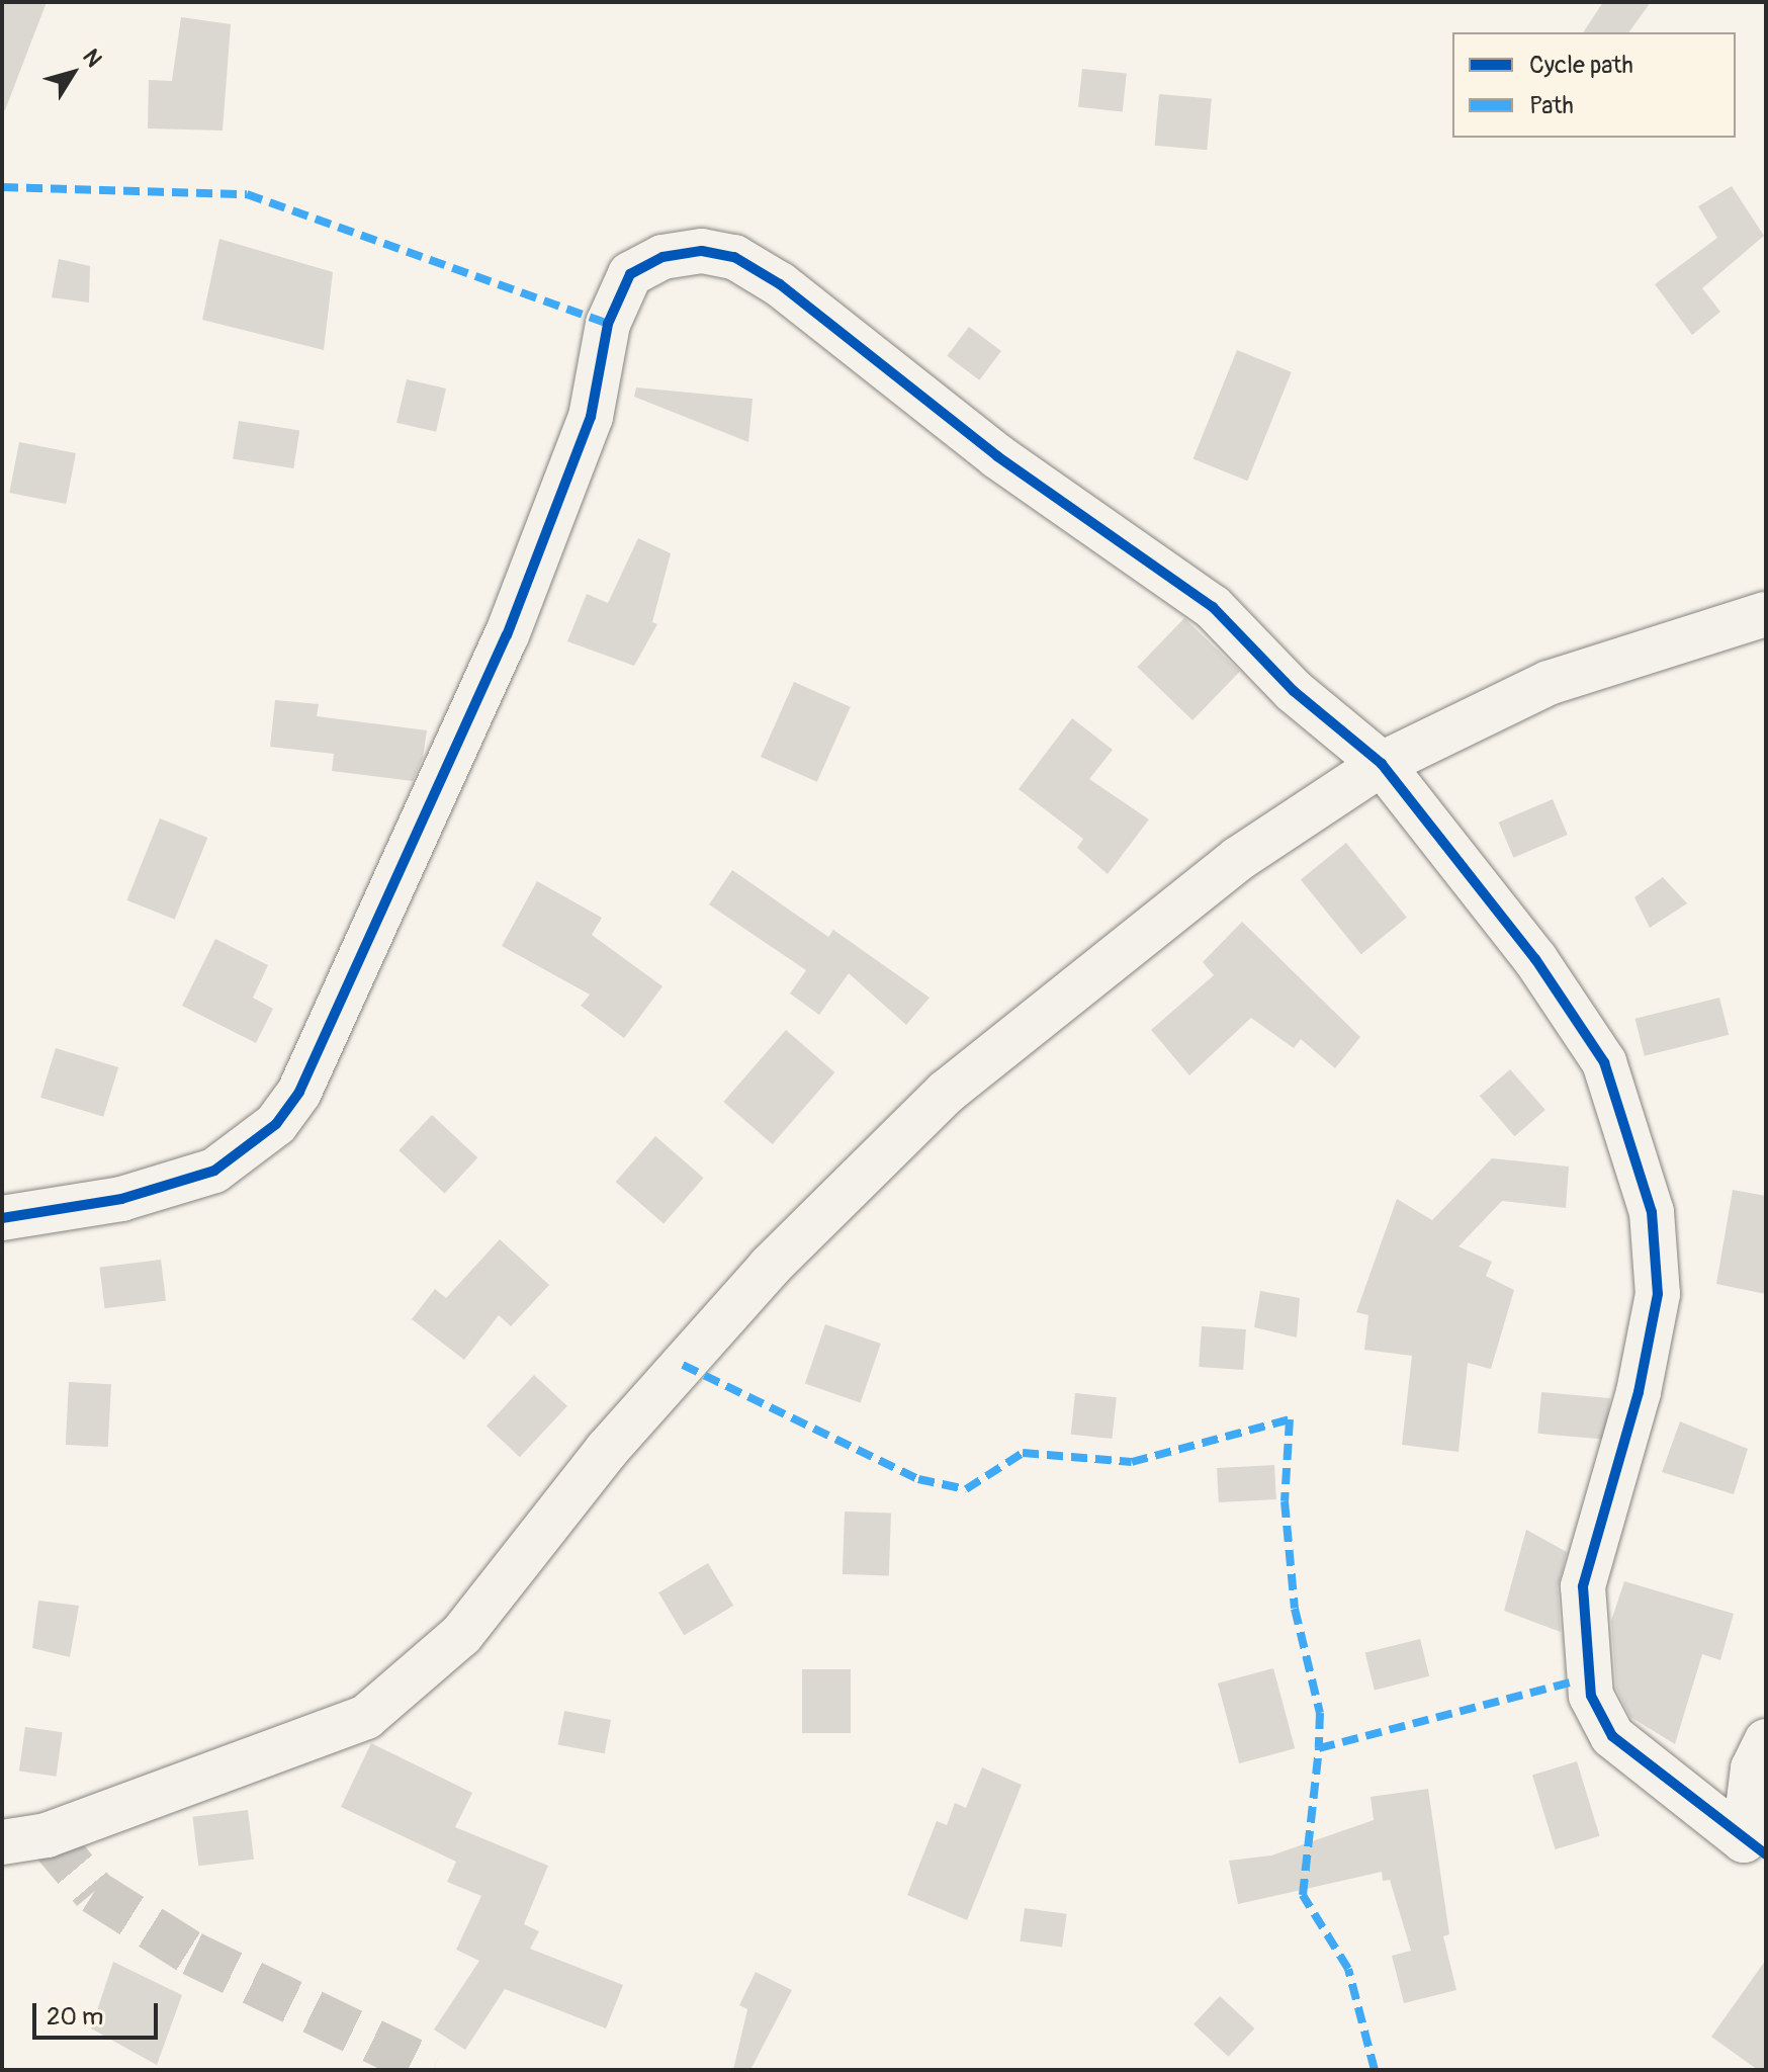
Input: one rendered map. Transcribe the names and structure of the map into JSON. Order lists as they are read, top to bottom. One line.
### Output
{"legend":["Cycle path","Path"],"scale_bar":"20 m","north":"top right"}
